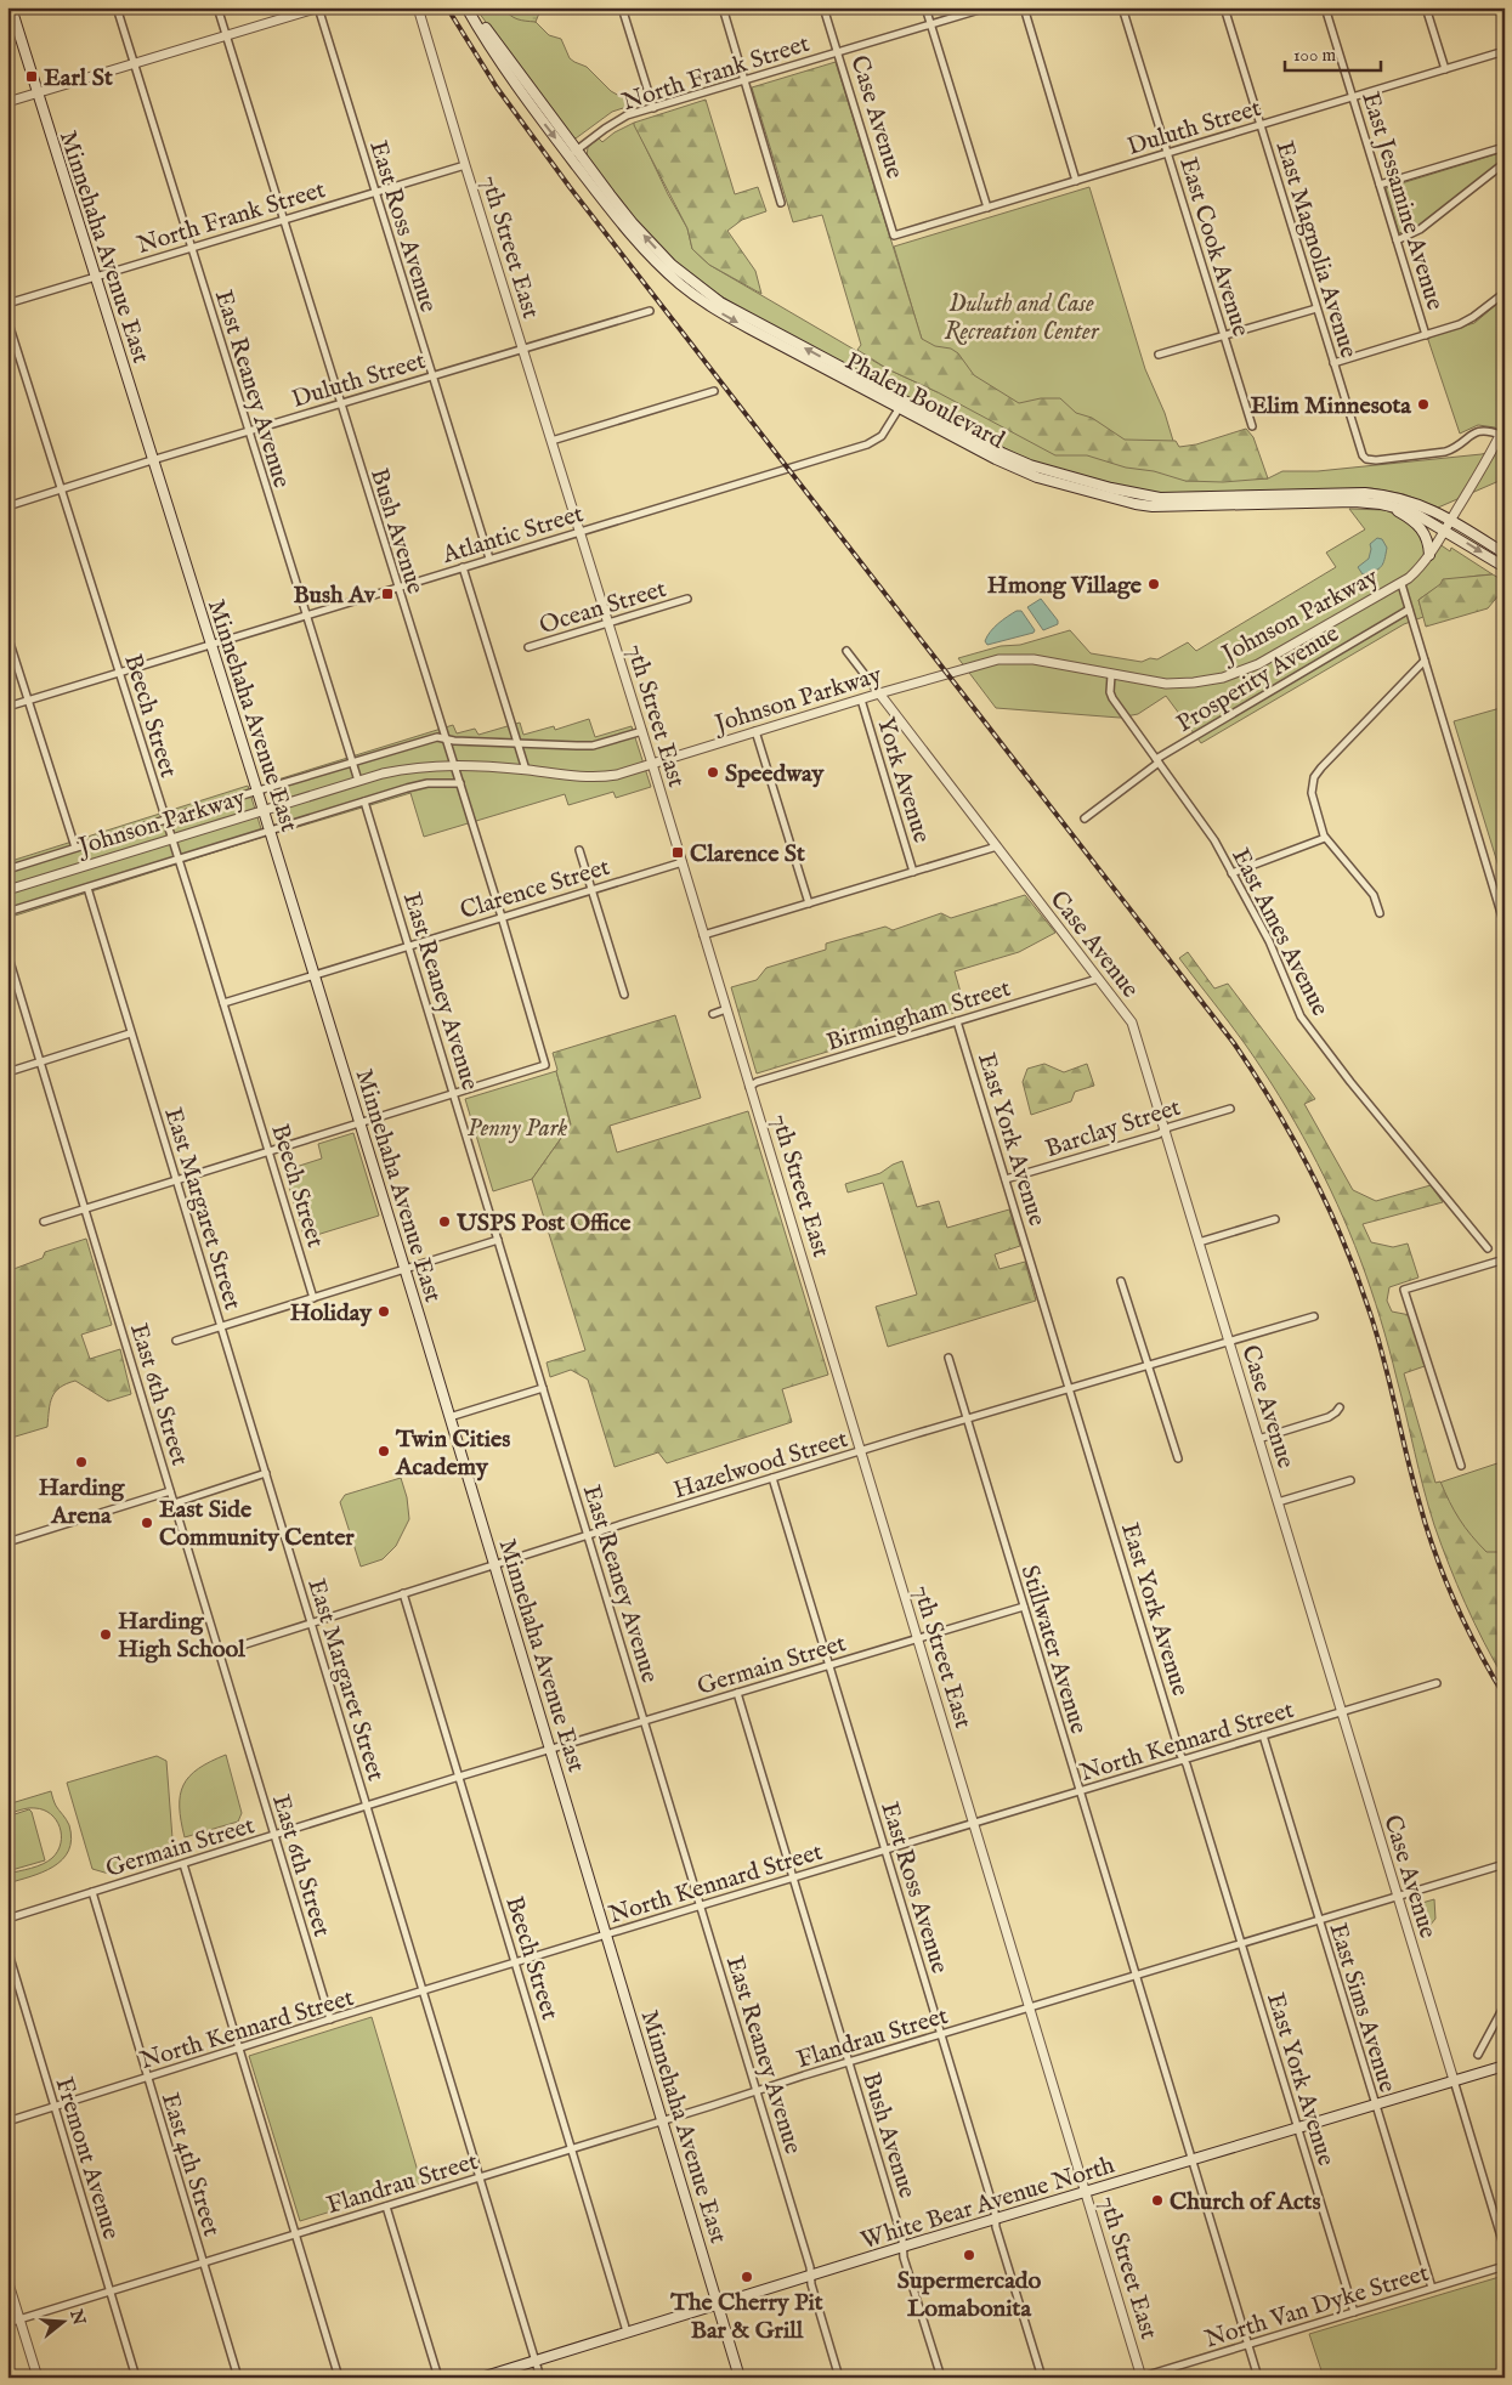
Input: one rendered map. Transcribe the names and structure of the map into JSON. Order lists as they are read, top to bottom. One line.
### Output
{"streets":{"main road":["Minnehaha Avenue East","Phalen Boulevard","White Bear Avenue North"],"street":["North Frank Street","Case Avenue","Duluth Street","East Jessamine Avenue","East Ross Avenue","7th Street East","East Cook Avenue","East Magnolia Avenue","East Reaney Avenue","Bush Avenue","Atlantic Street","Ocean Street","Johnson Parkway","Prosperity Avenue","Beech Street","York Avenue","Clarence Street","East Ames Avenue","Birmingham Street","Barclay Street","East York Avenue","East Margaret Street","East 6th Street","Hazelwood Street","Stillwater Avenue","Germain Street","North Kennard Street","East Sims Avenue","Flandrau Street","Fremont Avenue","East 4th Street","North Van Dyke Street"]},"crossings":[["North Frank Street","Case Avenue"],["North Frank Street","East Ross Avenue"],["North Frank Street","Minnehaha Avenue East"],["North Frank Street","7th Street East"],["North Frank Street","East Reaney Avenue"],["North Frank Street","Phalen Boulevard"],["North Frank Street","Bush Avenue"],["Case Avenue","Duluth Street"],["Case Avenue","Johnson Parkway"],["Case Avenue","Birmingham Street"],["Case Avenue","Barclay Street"],["Case Avenue","Hazelwood Street"],["Case Avenue","North Kennard Street"],["Case Avenue","Flandrau Street"],["Case Avenue","White Bear Avenue North"],["Duluth Street","East Jessamine Avenue"],["Duluth Street","East Ross Avenue"],["Duluth Street","Minnehaha Avenue East"],["Duluth Street","7th Street East"],["Duluth Street","East Cook Avenue"],["Duluth Street","East Magnolia Avenue"],["Duluth Street","East Reaney Avenue"],["Duluth Street","Bush Avenue"],["Duluth Street","Beech Street"],["East Ross Avenue","Atlantic Street"],["East Ross Avenue","Hazelwood Street"],["East Ross Avenue","Germain Street"],["East Ross Avenue","North Kennard Street"],["East Ross Avenue","Flandrau Street"],["East Ross Avenue","White Bear Avenue North"],["Minnehaha Avenue East","Atlantic Street"],["Minnehaha Avenue East","Johnson Parkway"],["Minnehaha Avenue East","Clarence Street"],["Minnehaha Avenue East","Hazelwood Street"],["Minnehaha Avenue East","Germain Street"],["Minnehaha Avenue East","North Kennard Street"],["Minnehaha Avenue East","Flandrau Street"],["Minnehaha Avenue East","White Bear Avenue North"],["7th Street East","Atlantic Street"],["7th Street East","Ocean Street"],["7th Street East","Johnson Parkway"],["7th Street East","Clarence Street"],["7th Street East","Birmingham Street"],["7th Street East","Hazelwood Street"],["7th Street East","Germain Street"],["7th Street East","North Kennard Street"],["7th Street East","Flandrau Street"],["7th Street East","White Bear Avenue North"],["7th Street East","North Van Dyke Street"],["East Magnolia Avenue","Johnson Parkway"],["East Reaney Avenue","Bush Avenue"],["East Reaney Avenue","Atlantic Street"],["East Reaney Avenue","Johnson Parkway"],["East Reaney Avenue","Clarence Street"],["East Reaney Avenue","Hazelwood Street"],["East Reaney Avenue","Germain Street"],["East Reaney Avenue","North Kennard Street"],["East Reaney Avenue","Flandrau Street"],["East Reaney Avenue","White Bear Avenue North"],["Phalen Boulevard","Atlantic Street"],["Phalen Boulevard","Johnson Parkway"],["Bush Avenue","Atlantic Street"],["Bush Avenue","Johnson Parkway"],["Bush Avenue","Clarence Street"],["Bush Avenue","Germain Street"],["Bush Avenue","North Kennard Street"],["Bush Avenue","Flandrau Street"],["Bush Avenue","White Bear Avenue North"],["Atlantic Street","Beech Street"],["Johnson Parkway","Beech Street"],["Johnson Parkway","York Avenue"],["Johnson Parkway","East Ames Avenue"],["Johnson Parkway","East Margaret Street"],["Prosperity Avenue","East Ames Avenue"],["Beech Street","Clarence Street"],["Beech Street","Hazelwood Street"],["Beech Street","Germain Street"],["Beech Street","North Kennard Street"],["Beech Street","Flandrau Street"],["Beech Street","White Bear Avenue North"],["Birmingham Street","East York Avenue"],["Barclay Street","East York Avenue"],["East York Avenue","Hazelwood Street"],["East York Avenue","North Kennard Street"],["East York Avenue","Flandrau Street"],["East York Avenue","White Bear Avenue North"],["East York Avenue","North Van Dyke Street"],["East Margaret Street","Hazelwood Street"],["East Margaret Street","Germain Street"],["East Margaret Street","North Kennard Street"],["East Margaret Street","Flandrau Street"],["East Margaret Street","White Bear Avenue North"],["East 6th Street","Hazelwood Street"],["East 6th Street","Germain Street"],["East 6th Street","North Kennard Street"],["Hazelwood Street","Stillwater Avenue"],["Stillwater Avenue","Germain Street"],["Stillwater Avenue","North Kennard Street"],["Stillwater Avenue","Flandrau Street"],["Stillwater Avenue","White Bear Avenue North"],["Stillwater Avenue","North Van Dyke Street"],["Germain Street","East 4th Street"],["North Kennard Street","East Sims Avenue"],["North Kennard Street","Fremont Avenue"],["North Kennard Street","East 4th Street"],["East Sims Avenue","Flandrau Street"],["East Sims Avenue","White Bear Avenue North"],["East Sims Avenue","North Van Dyke Street"],["Flandrau Street","Fremont Avenue"],["Flandrau Street","East 4th Street"]],"parks":["Duluth and Case Recreation Center","Penny Park"],"places":{"transit":["Earl St","Bush Av","Clarence St"],"other":["Elim Minnesota","Hmong Village","Speedway","USPS Post Office","Holiday","Twin Cities Academy","Harding Arena","East Side Community Center","Harding High School","Church of Acts","Supermercado Lomabonita","The Cherry Pit Bar & Grill"]},"scale_bar":"100 m","north":"right"}
